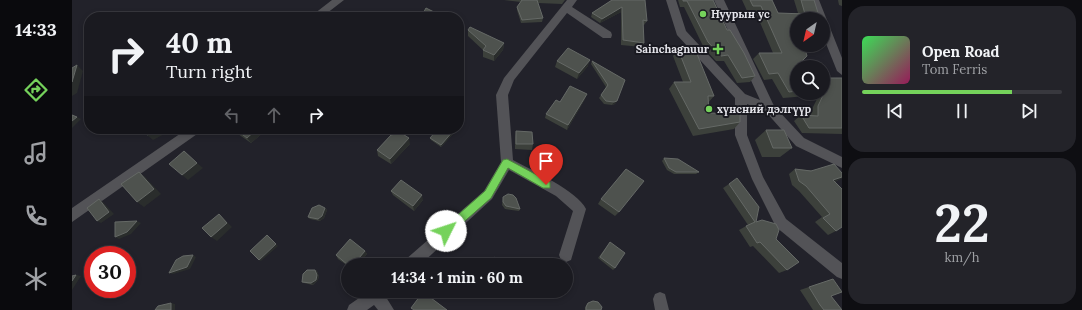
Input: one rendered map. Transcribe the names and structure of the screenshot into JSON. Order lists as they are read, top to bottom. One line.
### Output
{"places":{"other":["Нуурын ус","хүнсний дэлгүүр"],"health":["Sainchagnuur"]},"north":"bottom left","page":{"tabs":"14:33","turn":["40 m","Turn right"],"song":["Open Road","Tom Ferris"],"tile":["22","km/h"],"limit":"30","trip":"14:34 · 1 min · 60 m"}}
